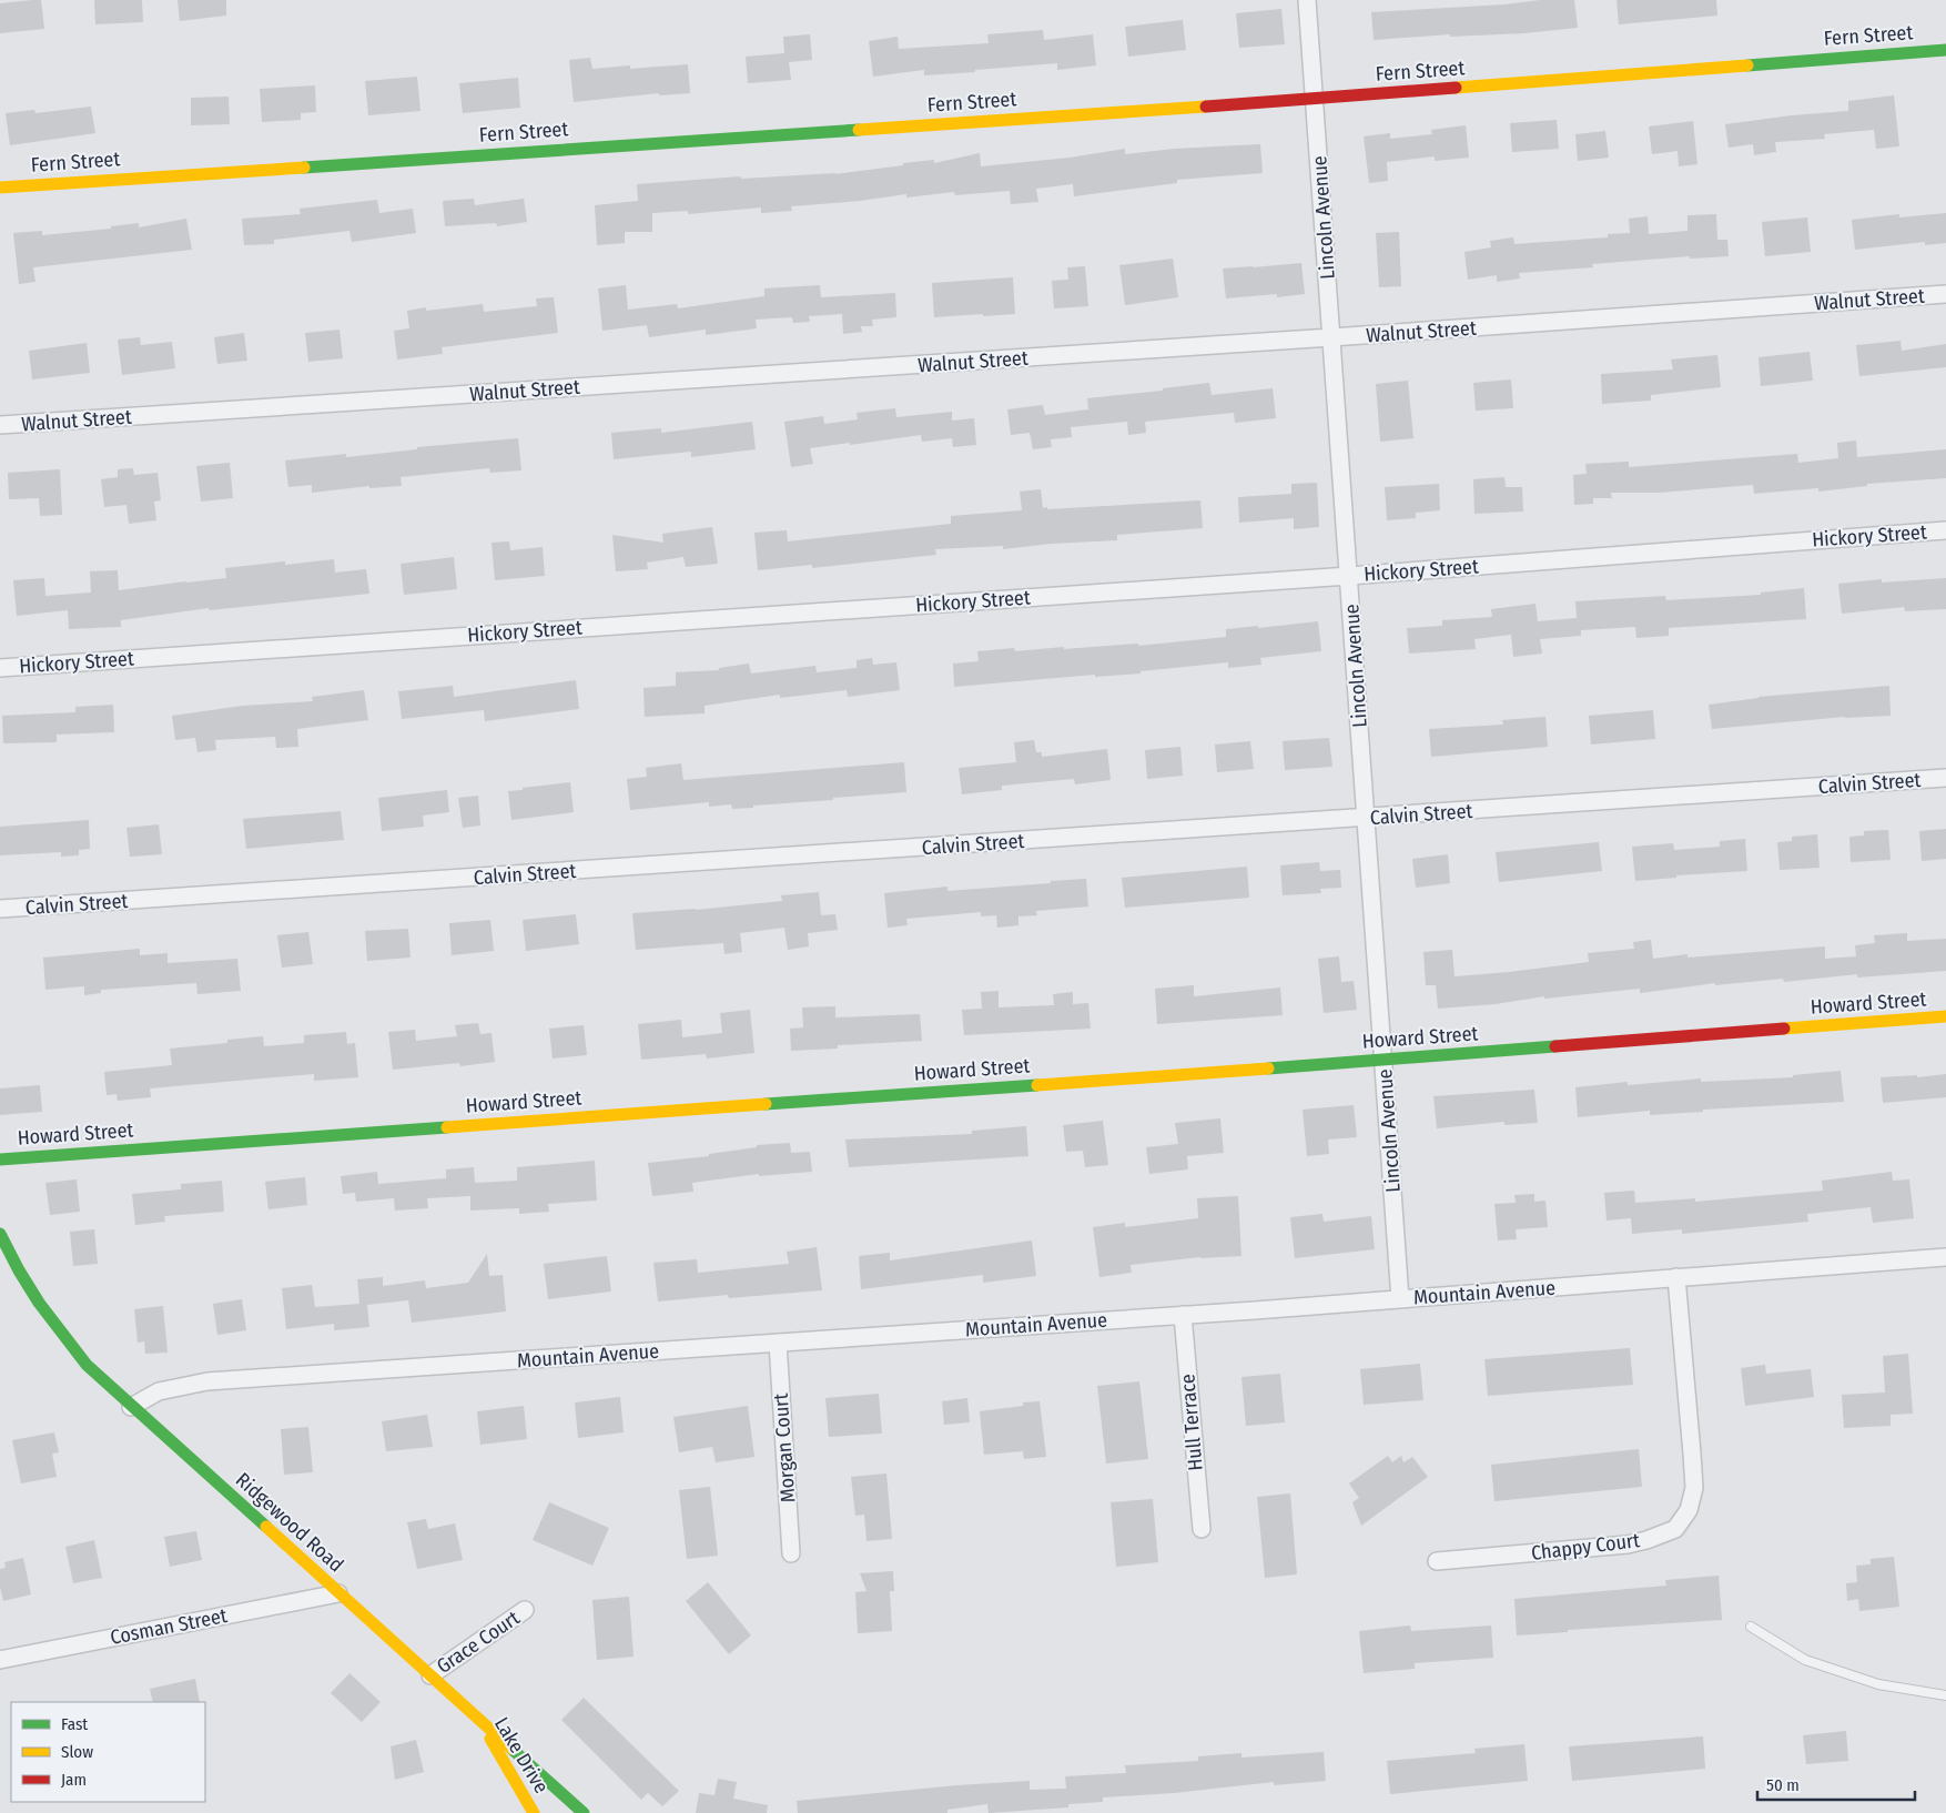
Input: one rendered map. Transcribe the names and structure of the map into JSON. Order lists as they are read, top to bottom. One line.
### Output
{"streets":{"street":["Fern Street","Lincoln Avenue","Walnut Street","Hickory Street","Calvin Street","Howard Street","Mountain Avenue","Hull Terrace","Morgan Court","Ridgewood Road","Chappy Court","Cosman Street","Grace Court","Lake Drive"]},"crossings":[["Fern Street","Lincoln Avenue"],["Lincoln Avenue","Walnut Street"],["Lincoln Avenue","Hickory Street"],["Lincoln Avenue","Calvin Street"],["Lincoln Avenue","Howard Street"],["Lincoln Avenue","Mountain Avenue"],["Mountain Avenue","Hull Terrace"],["Mountain Avenue","Morgan Court"],["Mountain Avenue","Ridgewood Road"],["Mountain Avenue","Chappy Court"],["Ridgewood Road","Cosman Street"],["Ridgewood Road","Grace Court"],["Ridgewood Road","Lake Drive"]],"legend":["Fast","Slow","Jam"],"scale_bar":"50 m"}
